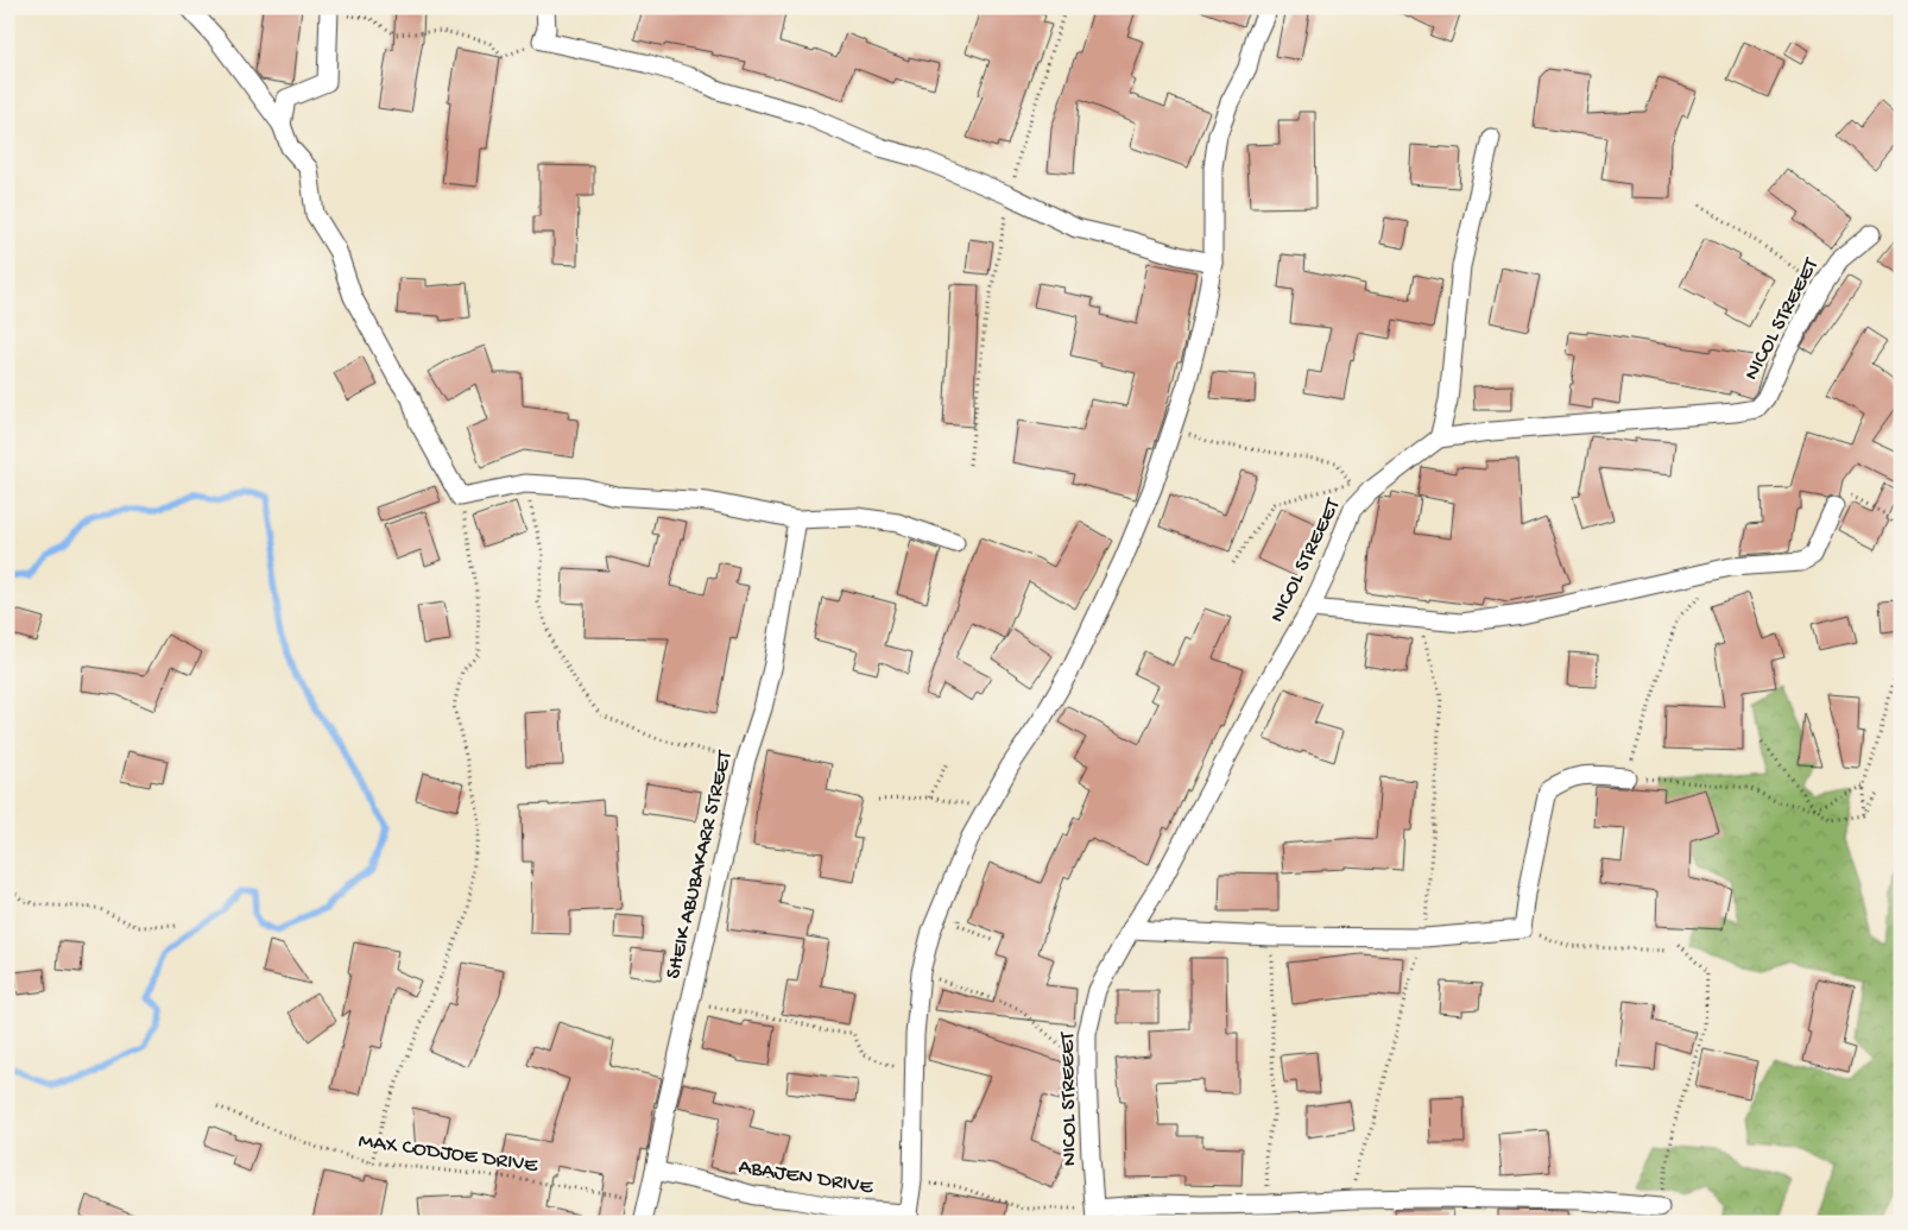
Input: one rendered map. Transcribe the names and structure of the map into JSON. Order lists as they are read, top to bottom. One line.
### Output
{"streets":{"street":["NICOL STREEET","SHEIK ABUBAKARR STREET","ABAJEN DRIVE"],"path":["MAX CODJOE DRIVE"]},"crossings":[["SHEIK ABUBAKARR STREET","MAX CODJOE DRIVE"],["SHEIK ABUBAKARR STREET","ABAJEN DRIVE"]]}
